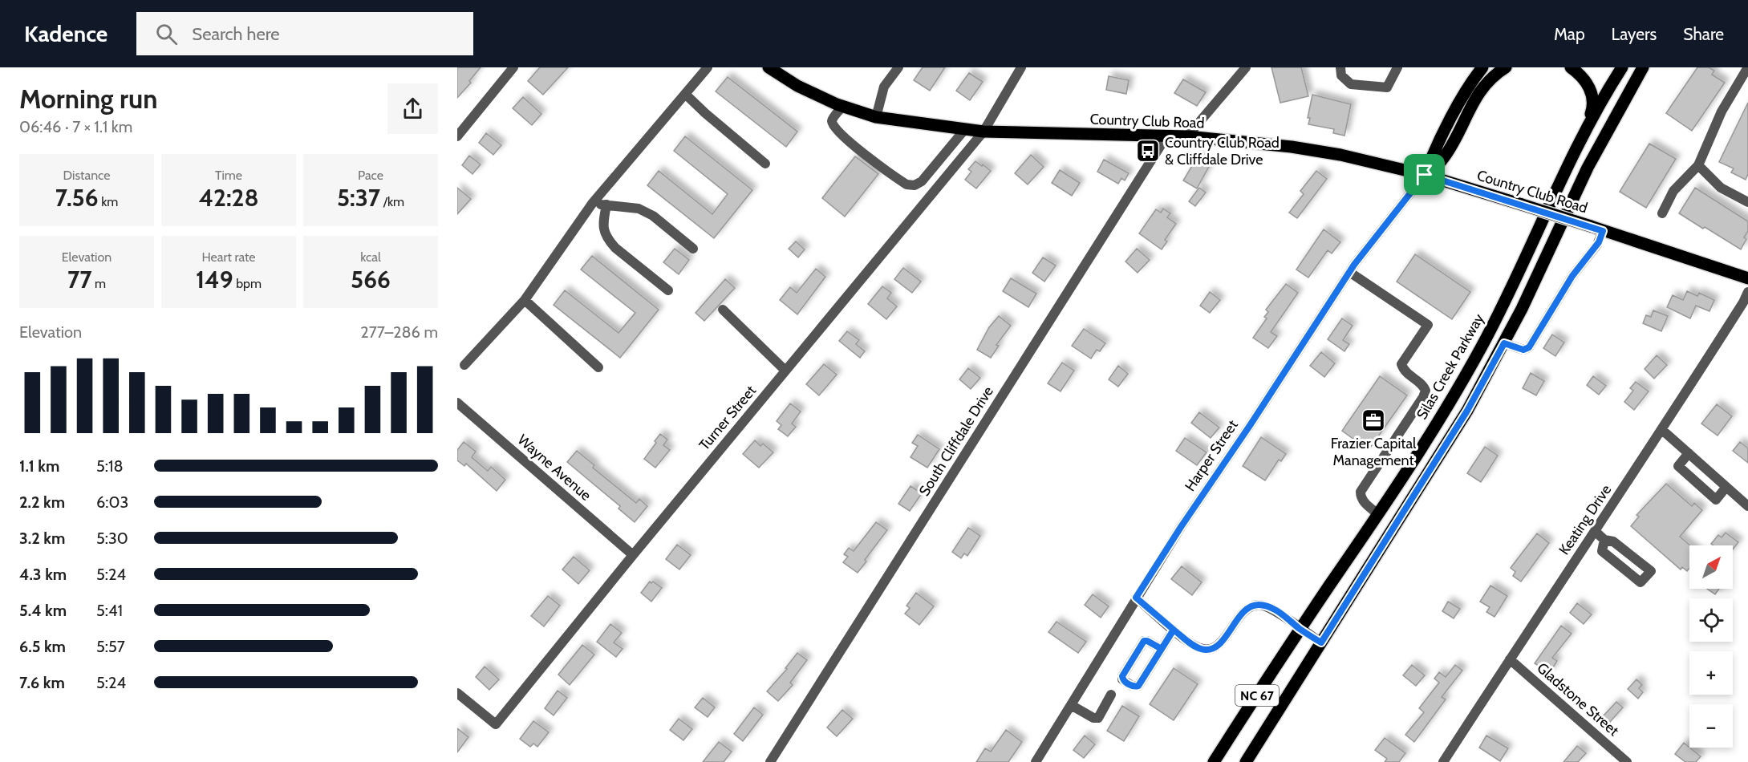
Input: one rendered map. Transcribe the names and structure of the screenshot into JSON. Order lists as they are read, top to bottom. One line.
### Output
{"streets":{"main road":["Country Club Road","Silas Creek Parkway","NC 67"],"street":["Turner Street","South Cliffdale Drive","Harper Street","Wayne Avenue","Keating Drive","Gladstone Street"]},"crossings":[["Country Club Road","Turner Street"],["Country Club Road","South Cliffdale Drive"],["Country Club Road","Harper Street"],["Turner Street","Wayne Avenue"],["Keating Drive","Gladstone Street"]],"places":{"bus stop":["Country Club Road & Cliffdale Drive"],"office":["Frazier Capital Management"]},"north":"top right","page":{"header":"Kadence","search":"Search here","nav":["Map","Layers","Share"],"heading":["Morning run","06:46 · 7 × 1.1 km"],"stats":[["Distance","7.56 km"],["Time","42:28"],["Pace","5:37 /km"],["Elevation","77 m"],["Heart rate","149 bpm"],["kcal","566"]],"chart":["Elevation","277–286 m"],"list":[{"name":"1.1 km","note":"5:18"},{"name":"2.2 km","note":"6:03"},{"name":"3.2 km","note":"5:30"},{"name":"4.3 km","note":"5:24"},{"name":"5.4 km","note":"5:41"},{"name":"6.5 km","note":"5:57"},{"name":"7.6 km","note":"5:24"}],"map_buttons":["+","−"]}}
